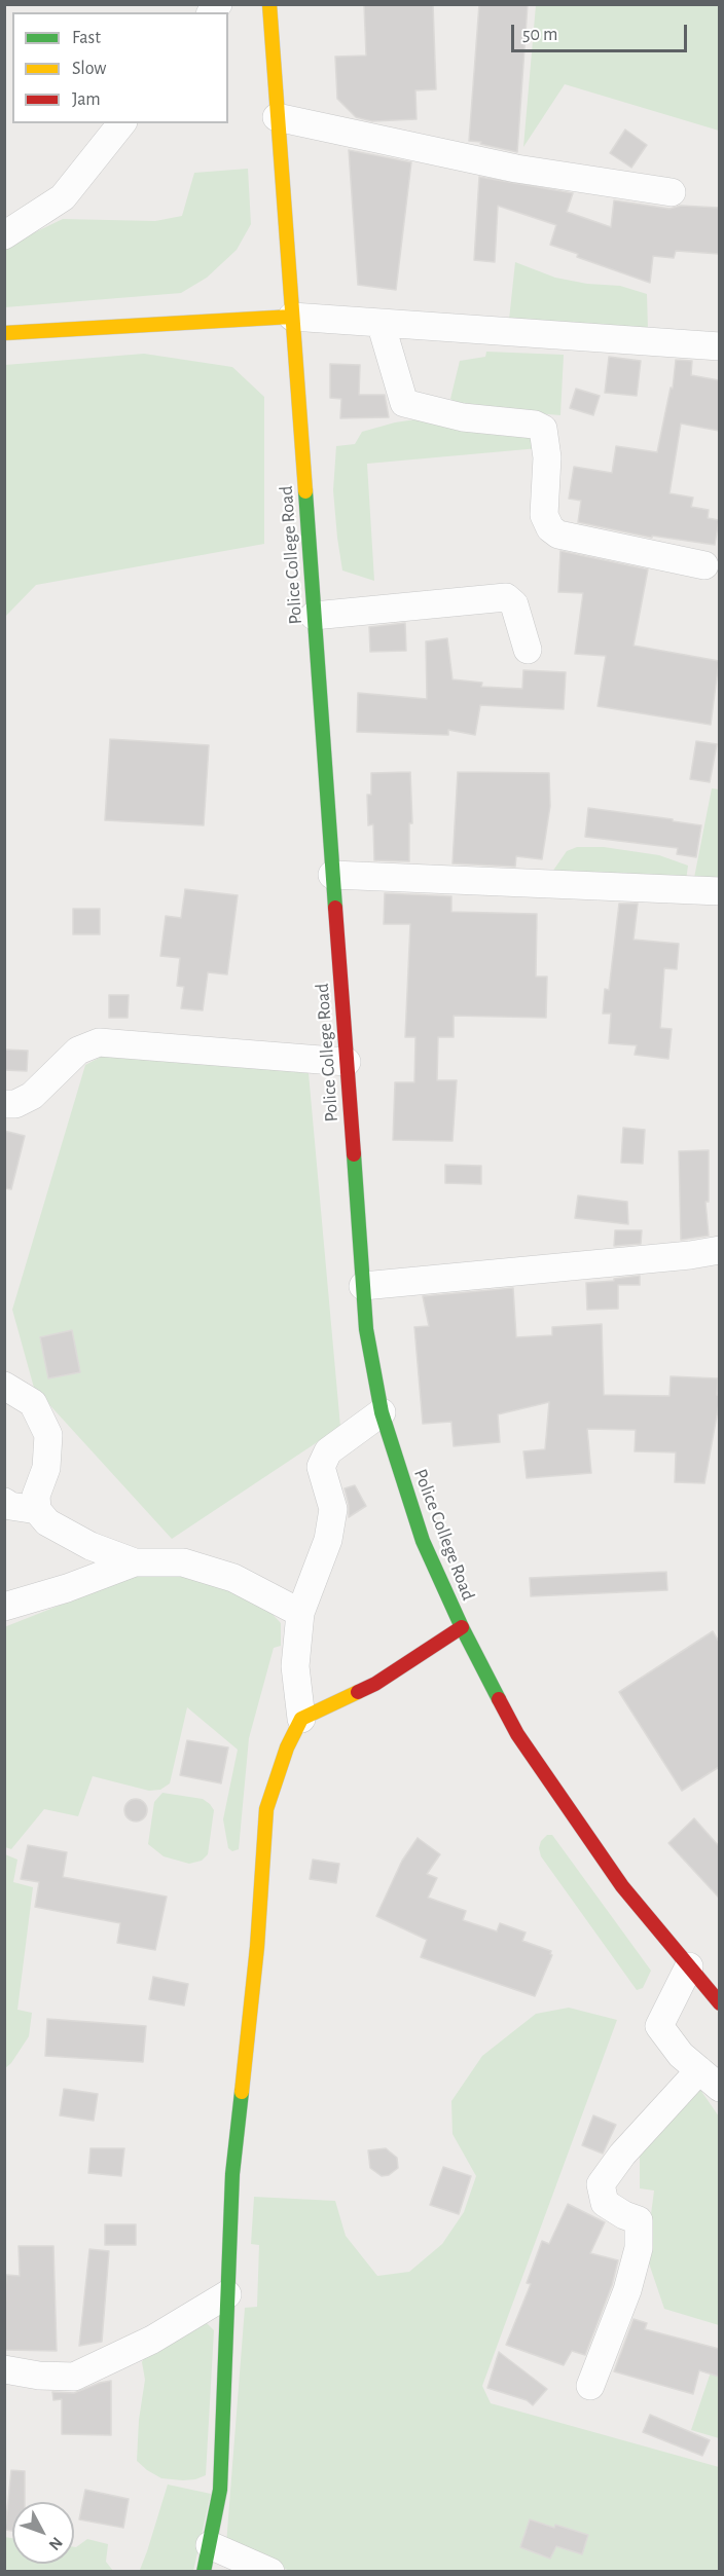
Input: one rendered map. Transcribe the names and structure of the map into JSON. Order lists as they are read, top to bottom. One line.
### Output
{"streets":{"street":["Police College Road"]},"legend":["Fast","Slow","Jam"],"scale_bar":"50 m","north":"bottom right"}
